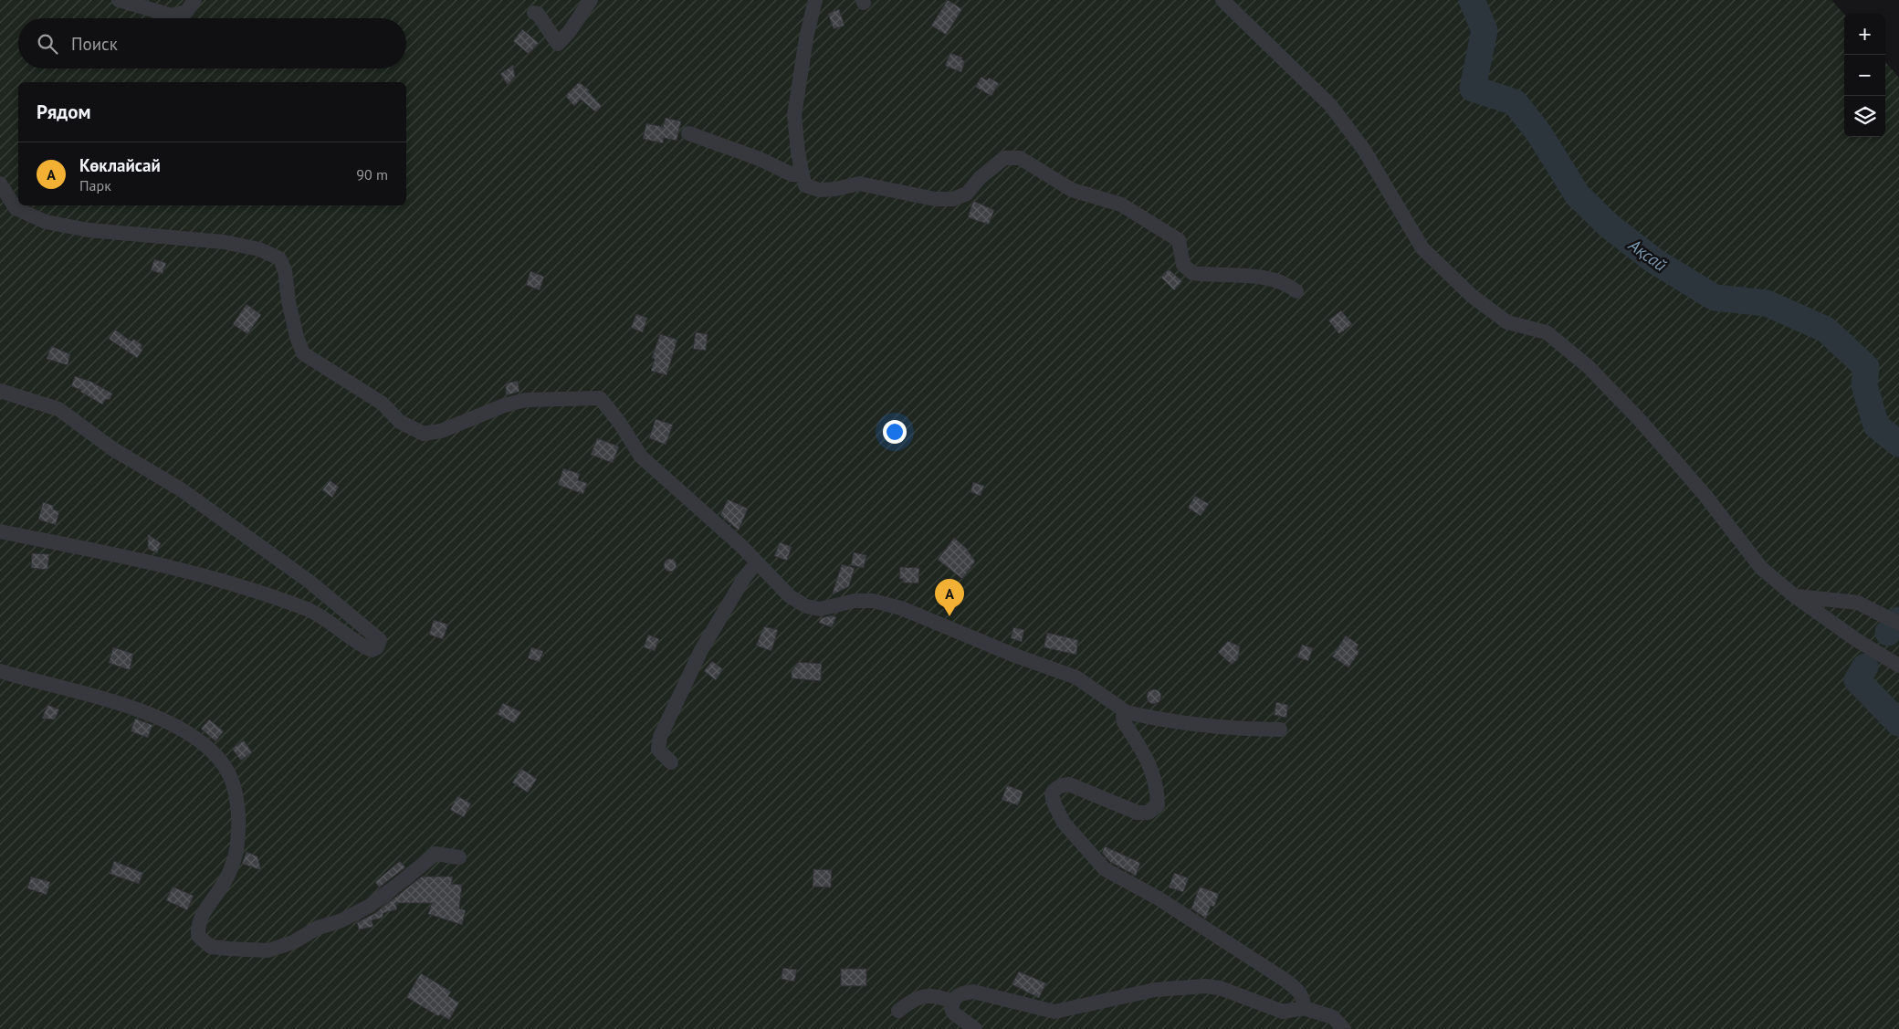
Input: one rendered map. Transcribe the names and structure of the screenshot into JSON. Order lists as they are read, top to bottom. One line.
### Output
{"water":["Ақсай"],"page":{"map_buttons":["+","−"],"search":"Поиск","heading":"Рядом","list":[{"mark":"A","name":"Көклайсай","note":"Парк","value":"90 m"}],"pins":"A"}}
